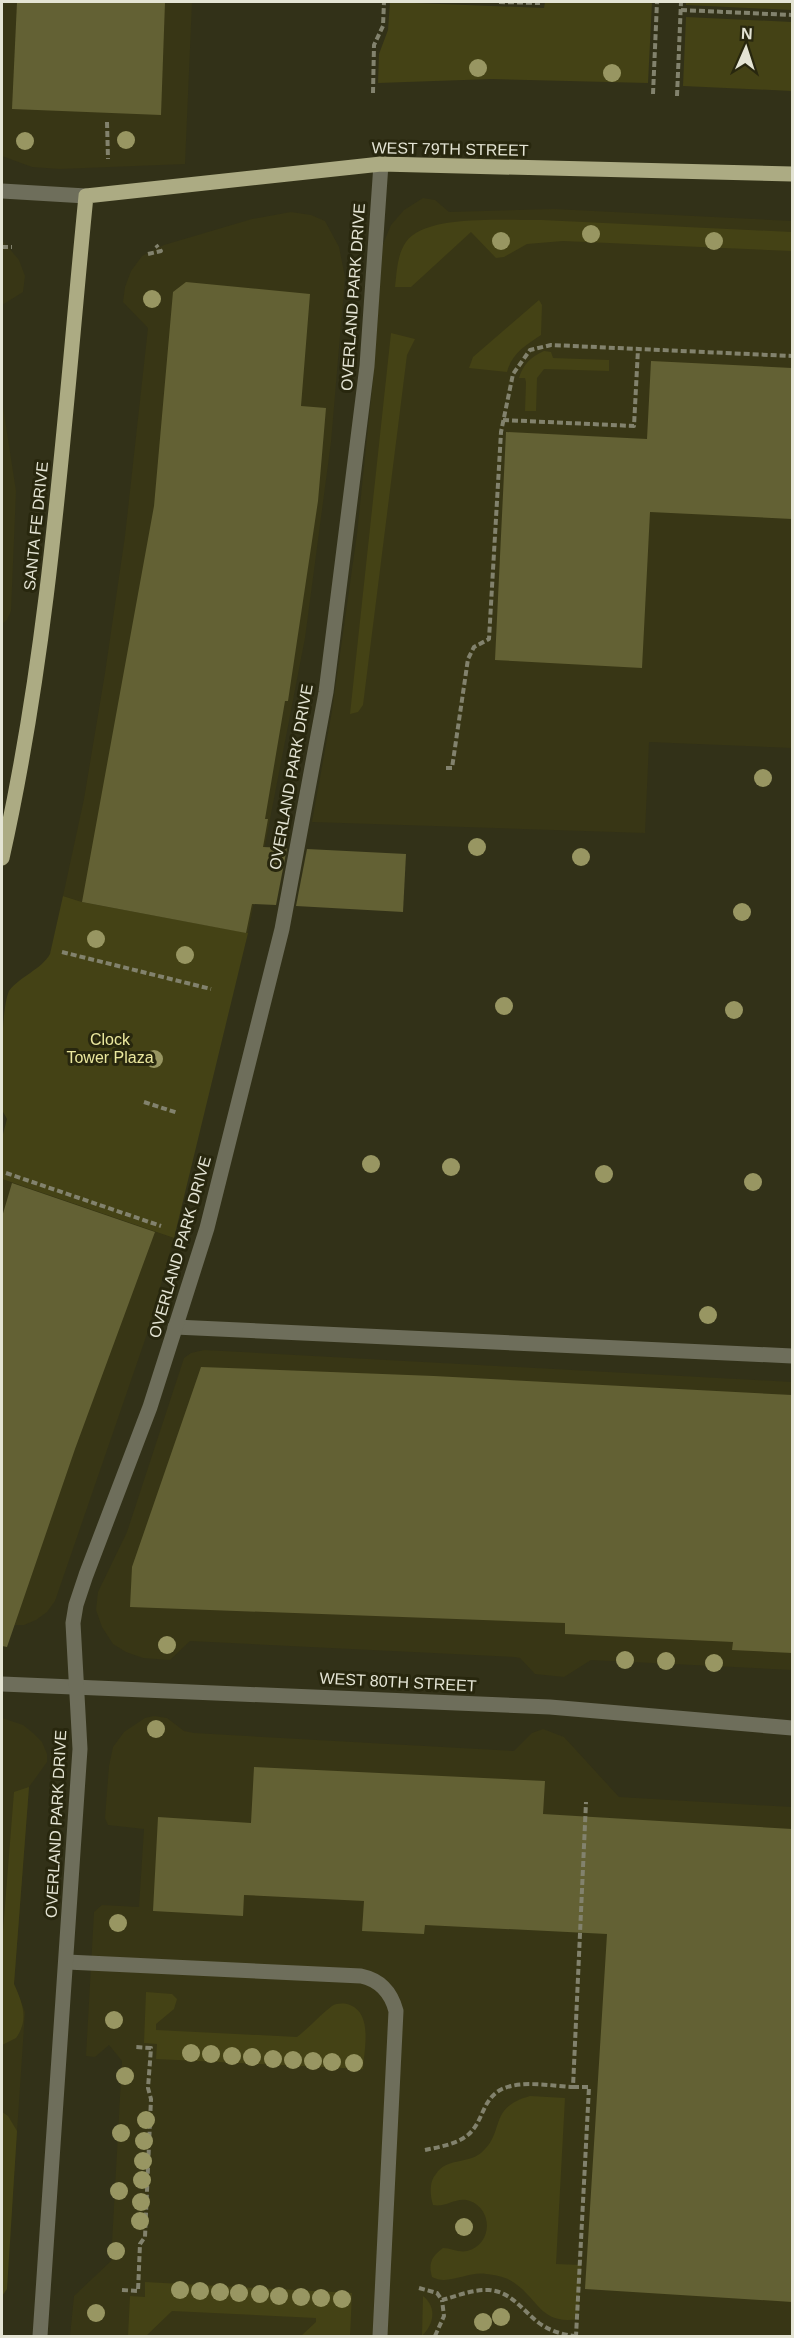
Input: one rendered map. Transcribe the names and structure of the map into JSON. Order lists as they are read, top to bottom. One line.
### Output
{"streets":{"main road":["WEST 79TH STREET","SANTA FE DRIVE"],"street":["OVERLAND PARK DRIVE","WEST 80TH STREET"]},"crossings":[["WEST 79TH STREET","OVERLAND PARK DRIVE"],["WEST 79TH STREET","SANTA FE DRIVE"],["OVERLAND PARK DRIVE","WEST 80TH STREET"]],"parks":["Clock Tower Plaza"],"north":"top"}
